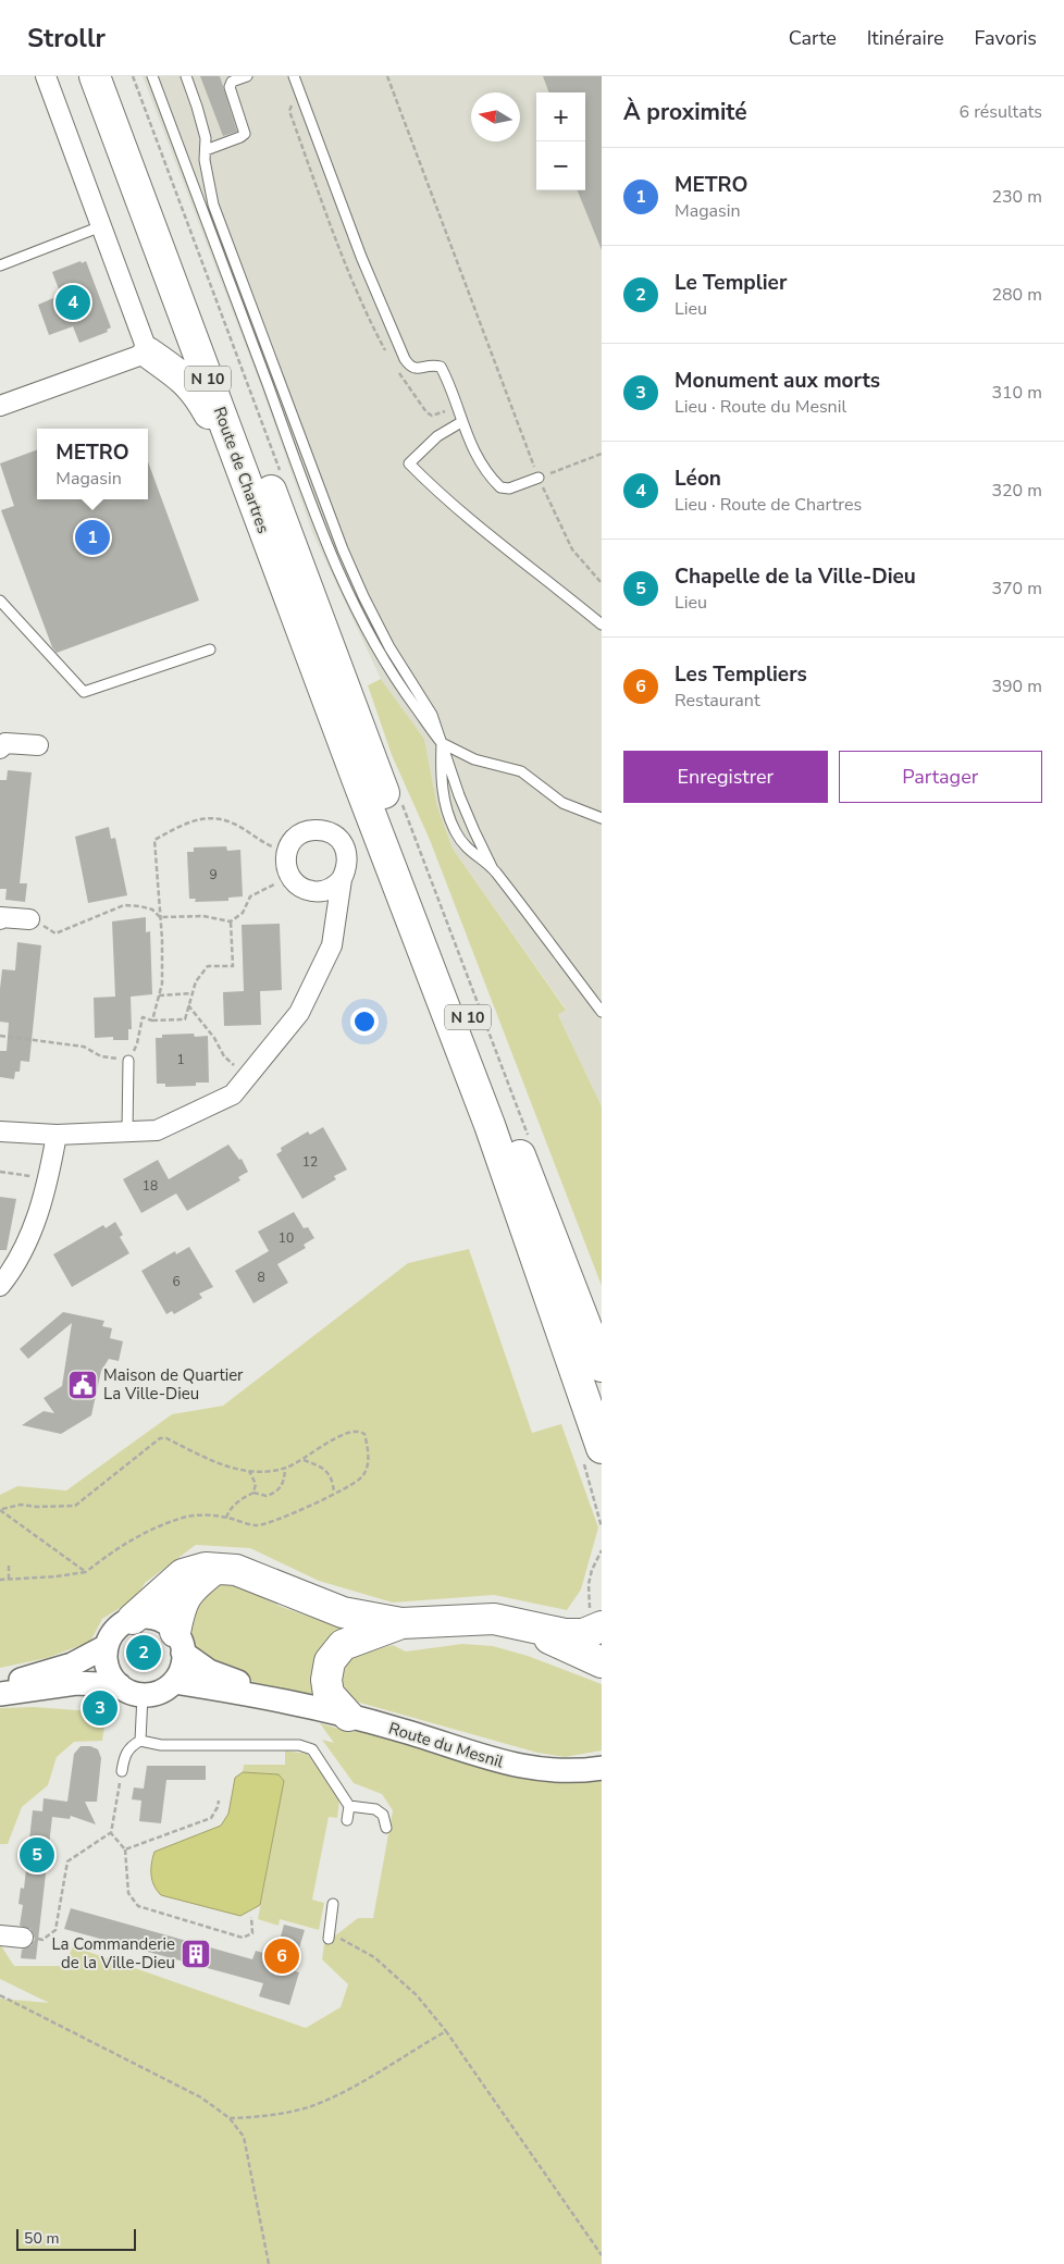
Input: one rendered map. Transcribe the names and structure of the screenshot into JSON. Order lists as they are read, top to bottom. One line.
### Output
{"streets":{"main road":["N 10","Route de Chartres"],"street":["Route du Mesnil"]},"crossings":[["N 10","Route de Chartres"]],"places":{"public building":["Maison de Quartier La Ville-Dieu"],"building":["La Commanderie de la Ville-Dieu"]},"house_numbers":["9","1","12","18","10","8","6"],"scale_bar":"50 m","north":"left","page":{"header":"Strollr","nav":["Carte","Itinéraire","Favoris"],"heading":["À proximité","6 résultats"],"map_buttons":["+","−"],"list":[{"mark":"1","name":"METRO","note":"Magasin","value":"230 m"},{"mark":"2","name":"Le Templier","note":"Lieu","value":"280 m"},{"mark":"3","name":"Monument aux morts","note":"Lieu · Route du Mesnil","value":"310 m"},{"mark":"4","name":"Léon","note":"Lieu · Route de Chartres","value":"320 m"},{"mark":"5","name":"Chapelle de la Ville-Dieu","note":"Lieu","value":"370 m"},{"mark":"6","name":"Les Templiers","note":"Restaurant","value":"390 m"}],"pins":["4","1","2","3","5","6"],"popup":["METRO","Magasin"],"buttons":["Enregistrer","Partager"],"scale":"50 m"}}
